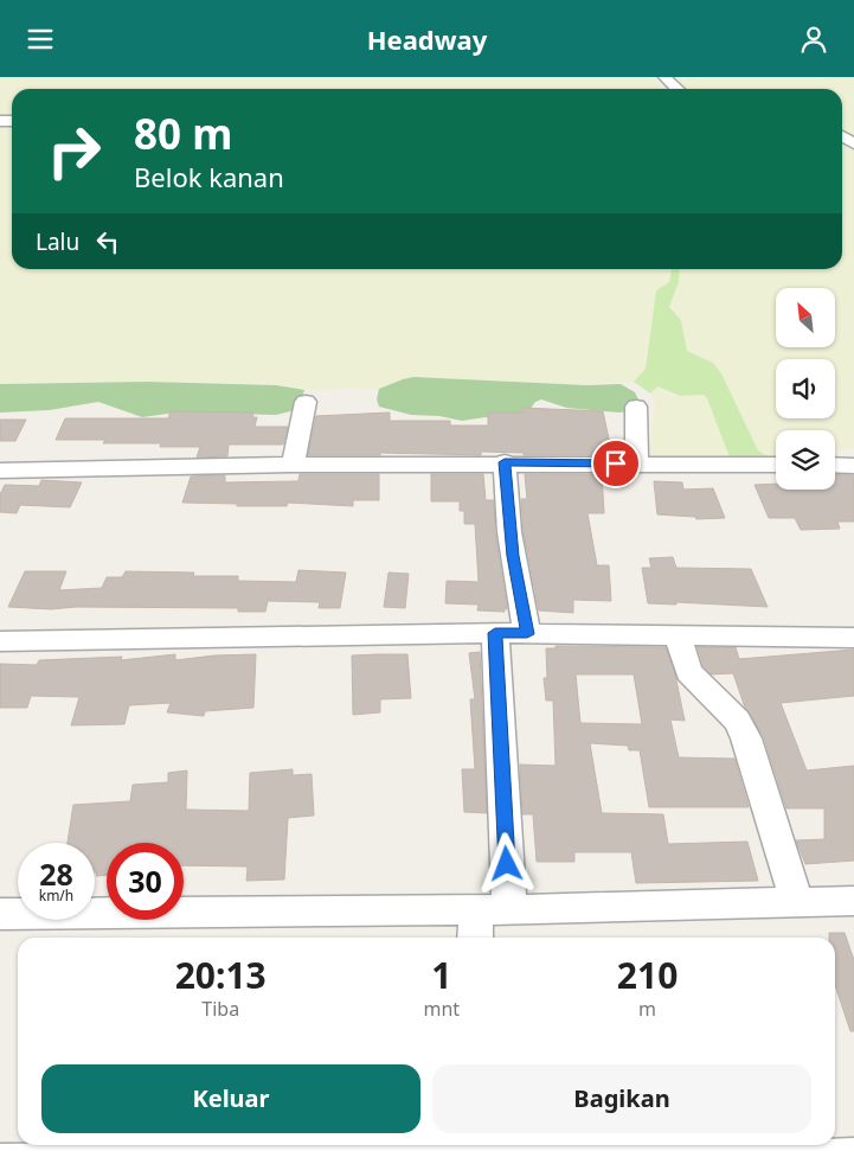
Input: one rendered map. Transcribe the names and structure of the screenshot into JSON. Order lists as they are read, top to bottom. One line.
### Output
{"north":"top left","page":{"header":"Headway","turn":["80 m","Belok kanan"],"then":"Lalu","speed":"28 km/h","limit":"30","eta":["20:13","Tiba","1","mnt","210","m"],"buttons":["Keluar","Bagikan"]}}
